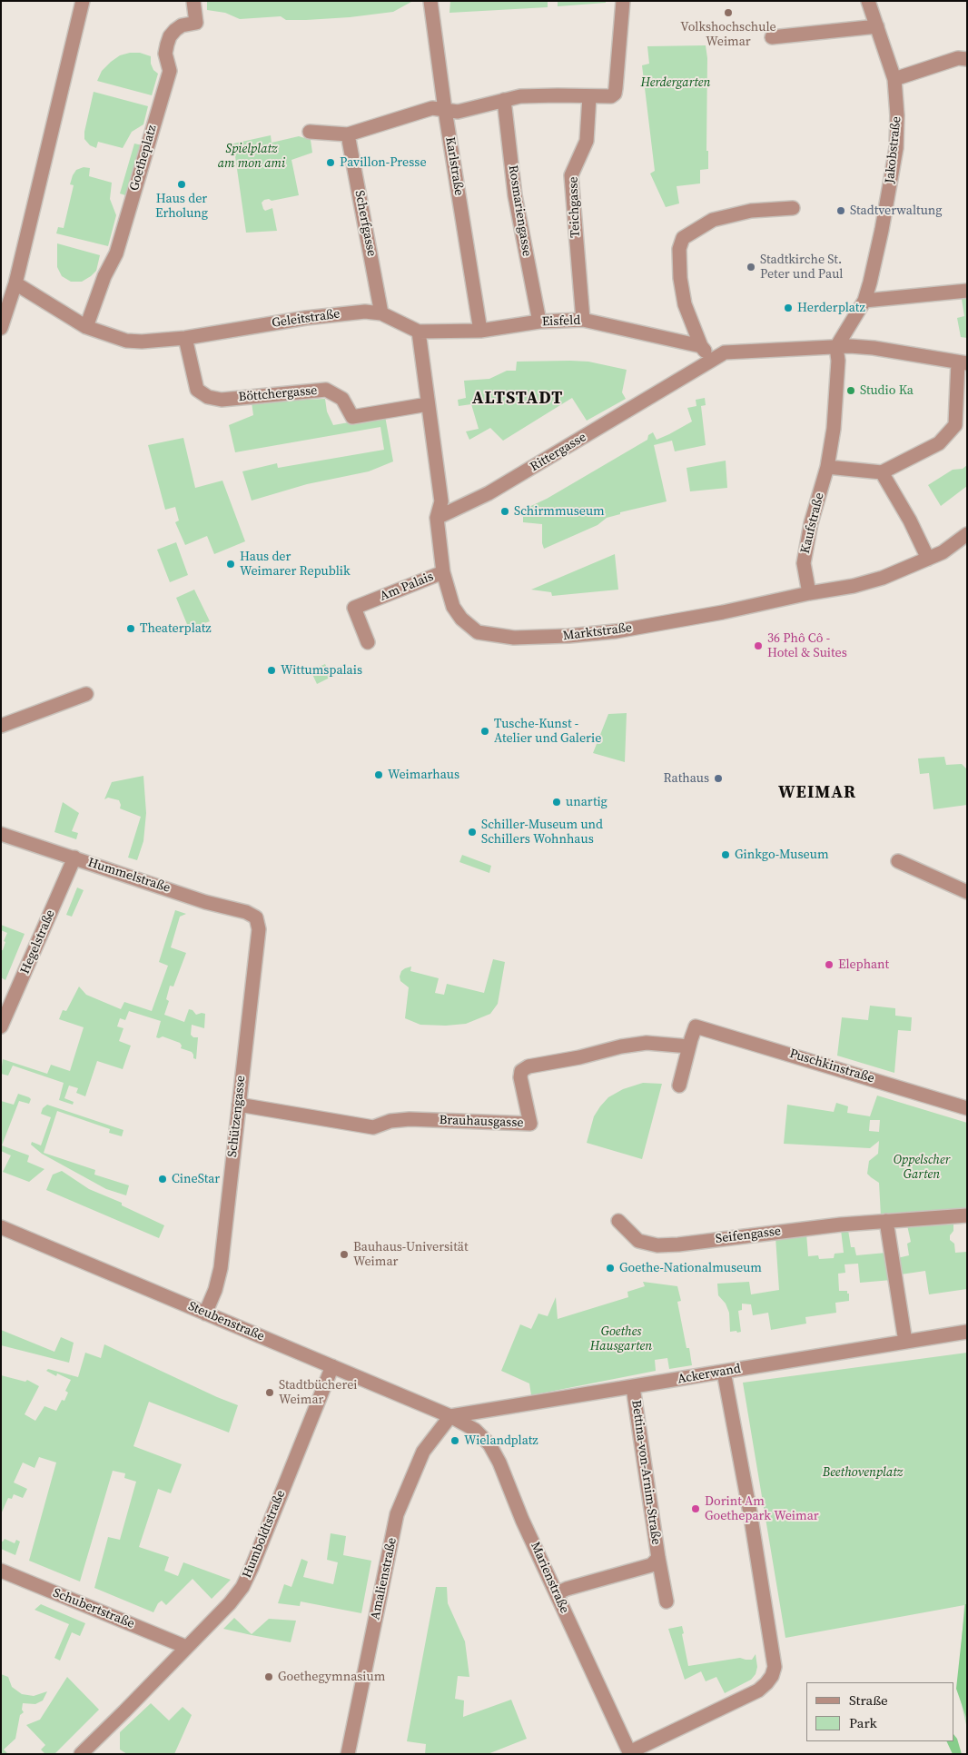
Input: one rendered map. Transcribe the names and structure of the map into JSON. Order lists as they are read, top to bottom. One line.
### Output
{"streets":{"street":["Jakobstraße","Goetheplatz","Karlstraße","Teichgasse","Rosmariengasse","Scherfgasse","Geleitstraße","Eisfeld","Böttchergasse","Rittergasse","Kaufstraße","Am Palais","Marktstraße","Hummelstraße","Hegelstraße","Puschkinstraße","Schützengasse","Brauhausgasse","Seifengasse","Steubenstraße","Ackerwand","Bettina-von-Arnim-Straße","Humboldtstraße","Marienstraße","Amalienstraße","Schubertstraße"]},"crossings":[["Goetheplatz","Geleitstraße"],["Karlstraße","Eisfeld"],["Teichgasse","Eisfeld"],["Rosmariengasse","Eisfeld"],["Scherfgasse","Geleitstraße"],["Geleitstraße","Eisfeld"],["Geleitstraße","Böttchergasse"],["Rittergasse","Am Palais"],["Kaufstraße","Marktstraße"],["Am Palais","Marktstraße"],["Hummelstraße","Hegelstraße"],["Hummelstraße","Schützengasse"],["Puschkinstraße","Brauhausgasse"],["Schützengasse","Brauhausgasse"],["Schützengasse","Steubenstraße"],["Steubenstraße","Ackerwand"],["Steubenstraße","Humboldtstraße"],["Steubenstraße","Marienstraße"],["Steubenstraße","Amalienstraße"],["Ackerwand","Bettina-von-Arnim-Straße"],["Ackerwand","Marienstraße"],["Ackerwand","Amalienstraße"],["Bettina-von-Arnim-Straße","Marienstraße"],["Humboldtstraße","Schubertstraße"],["Marienstraße","Amalienstraße"]],"districts":["ALTSTADT","WEIMAR"],"parks":["Herdergarten","Spielplatz am mon ami","Oppelscher Garten","Goethes Hausgarten","Beethovenplatz"],"places":["Volkshochschule Weimar","Pavillon-Presse","Haus der Erholung","Stadtverwaltung","Stadtkirche St. Peter und Paul","Herderplatz","Studio Ka","Schirmmuseum","Haus der Weimarer Republik","Theaterplatz","36 Phô Cô - Hotel & Suites","Wittumspalais","Tusche-Kunst - Atelier und Galerie","Weimarhaus","Rathaus","unartig","Schiller-Museum und Schillers Wohnhaus","Ginkgo-Museum","Elephant","CineStar","Bauhaus-Universität Weimar","Goethe-Nationalmuseum","Stadtbücherei Weimar","Wielandplatz","Dorint Am Goethepark Weimar","Goethegymnasium"],"legend":["Straße","Park"]}
